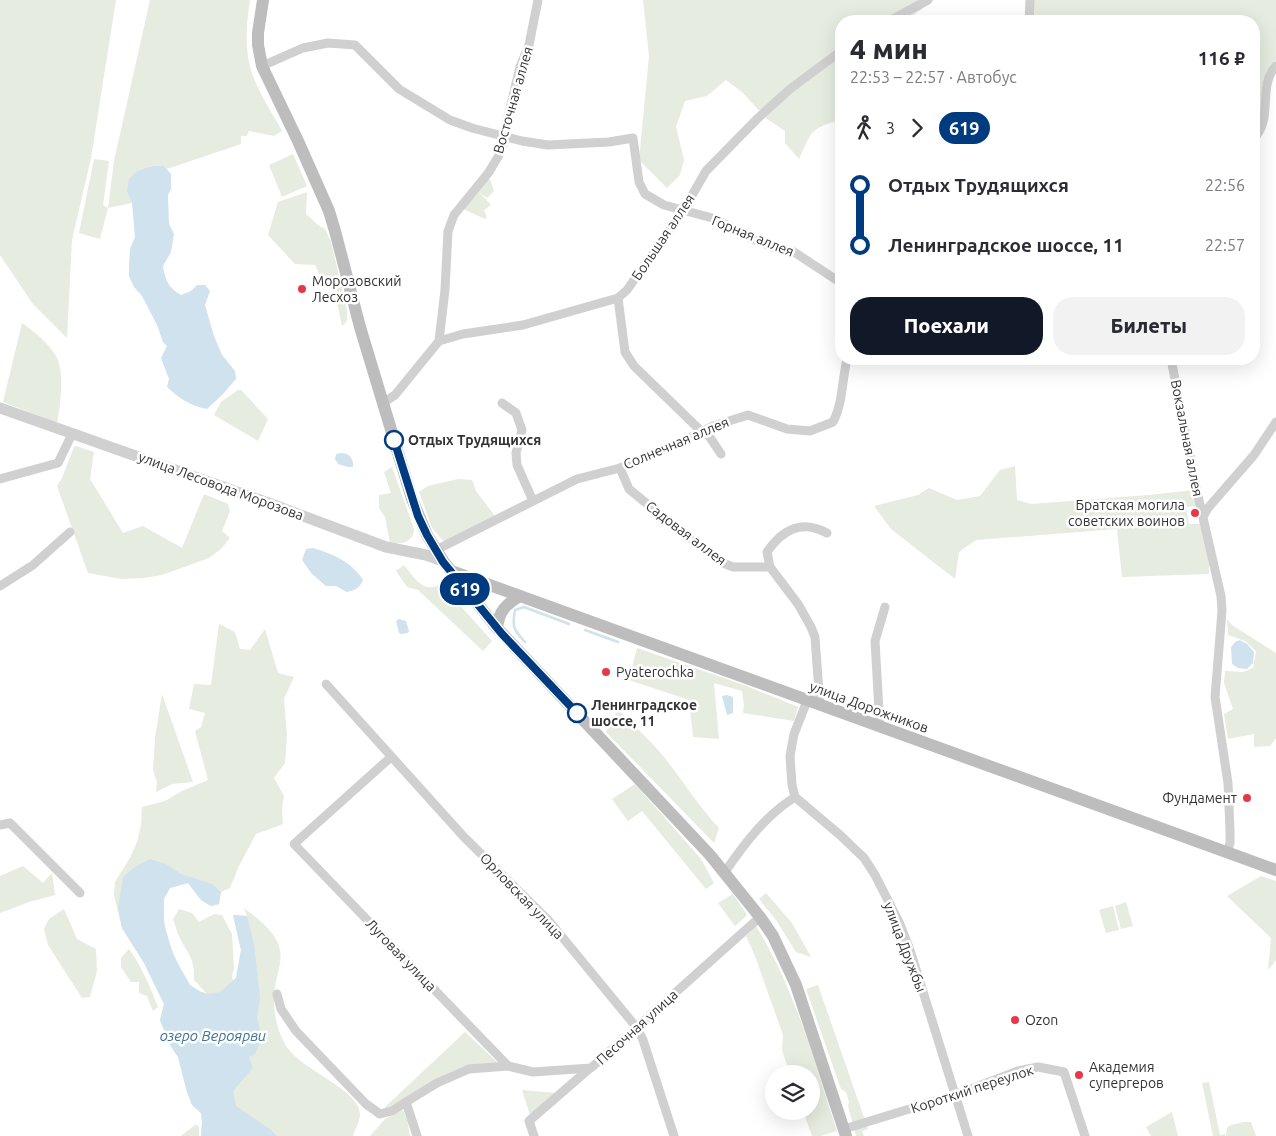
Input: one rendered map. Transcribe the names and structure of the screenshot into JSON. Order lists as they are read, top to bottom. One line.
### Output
{"streets":{"main road":["улица Дорожников"],"street":["Восточная аллея","Горная аллея","Большая аллея","Вокзальная аллея","Солнечная аллея","улица Лесовода Морозова","Садовая аллея","Орловская улица","улица Дружбы","Луговая улица","Песочная улица","Короткий переулок"]},"crossings":[["Восточная аллея","Горная аллея"],["Горная аллея","Большая аллея"],["Солнечная аллея","улица Лесовода Морозова"],["Солнечная аллея","Садовая аллея"],["Солнечная аллея","улица Дорожников"],["улица Лесовода Морозова","улица Дорожников"],["Орловская улица","Луговая улица"],["Орловская улица","Песочная улица"],["улица Дружбы","Короткий переулок"],["Луговая улица","Песочная улица"]],"water":["озеро Вероярви"],"places":["Морозовский Лесхоз","Отдых Трудящихся","Братская могила советских воинов","Pyaterochka","Ленинградское шоссе, 11","Фундамент","Ozon","Академия супергеров"],"lines":["bus line 619"],"page":{"on_map":"619","heading":["4 мин","22:53 – 22:57 · Автобус","116 ₽"],"legs":["3","619"],"list":[{"name":"Отдых Трудящихся","value":"22:56"},{"name":"Ленинградское шоссе, 11","value":"22:57"}],"buttons":["Поехали","Билеты"]}}
